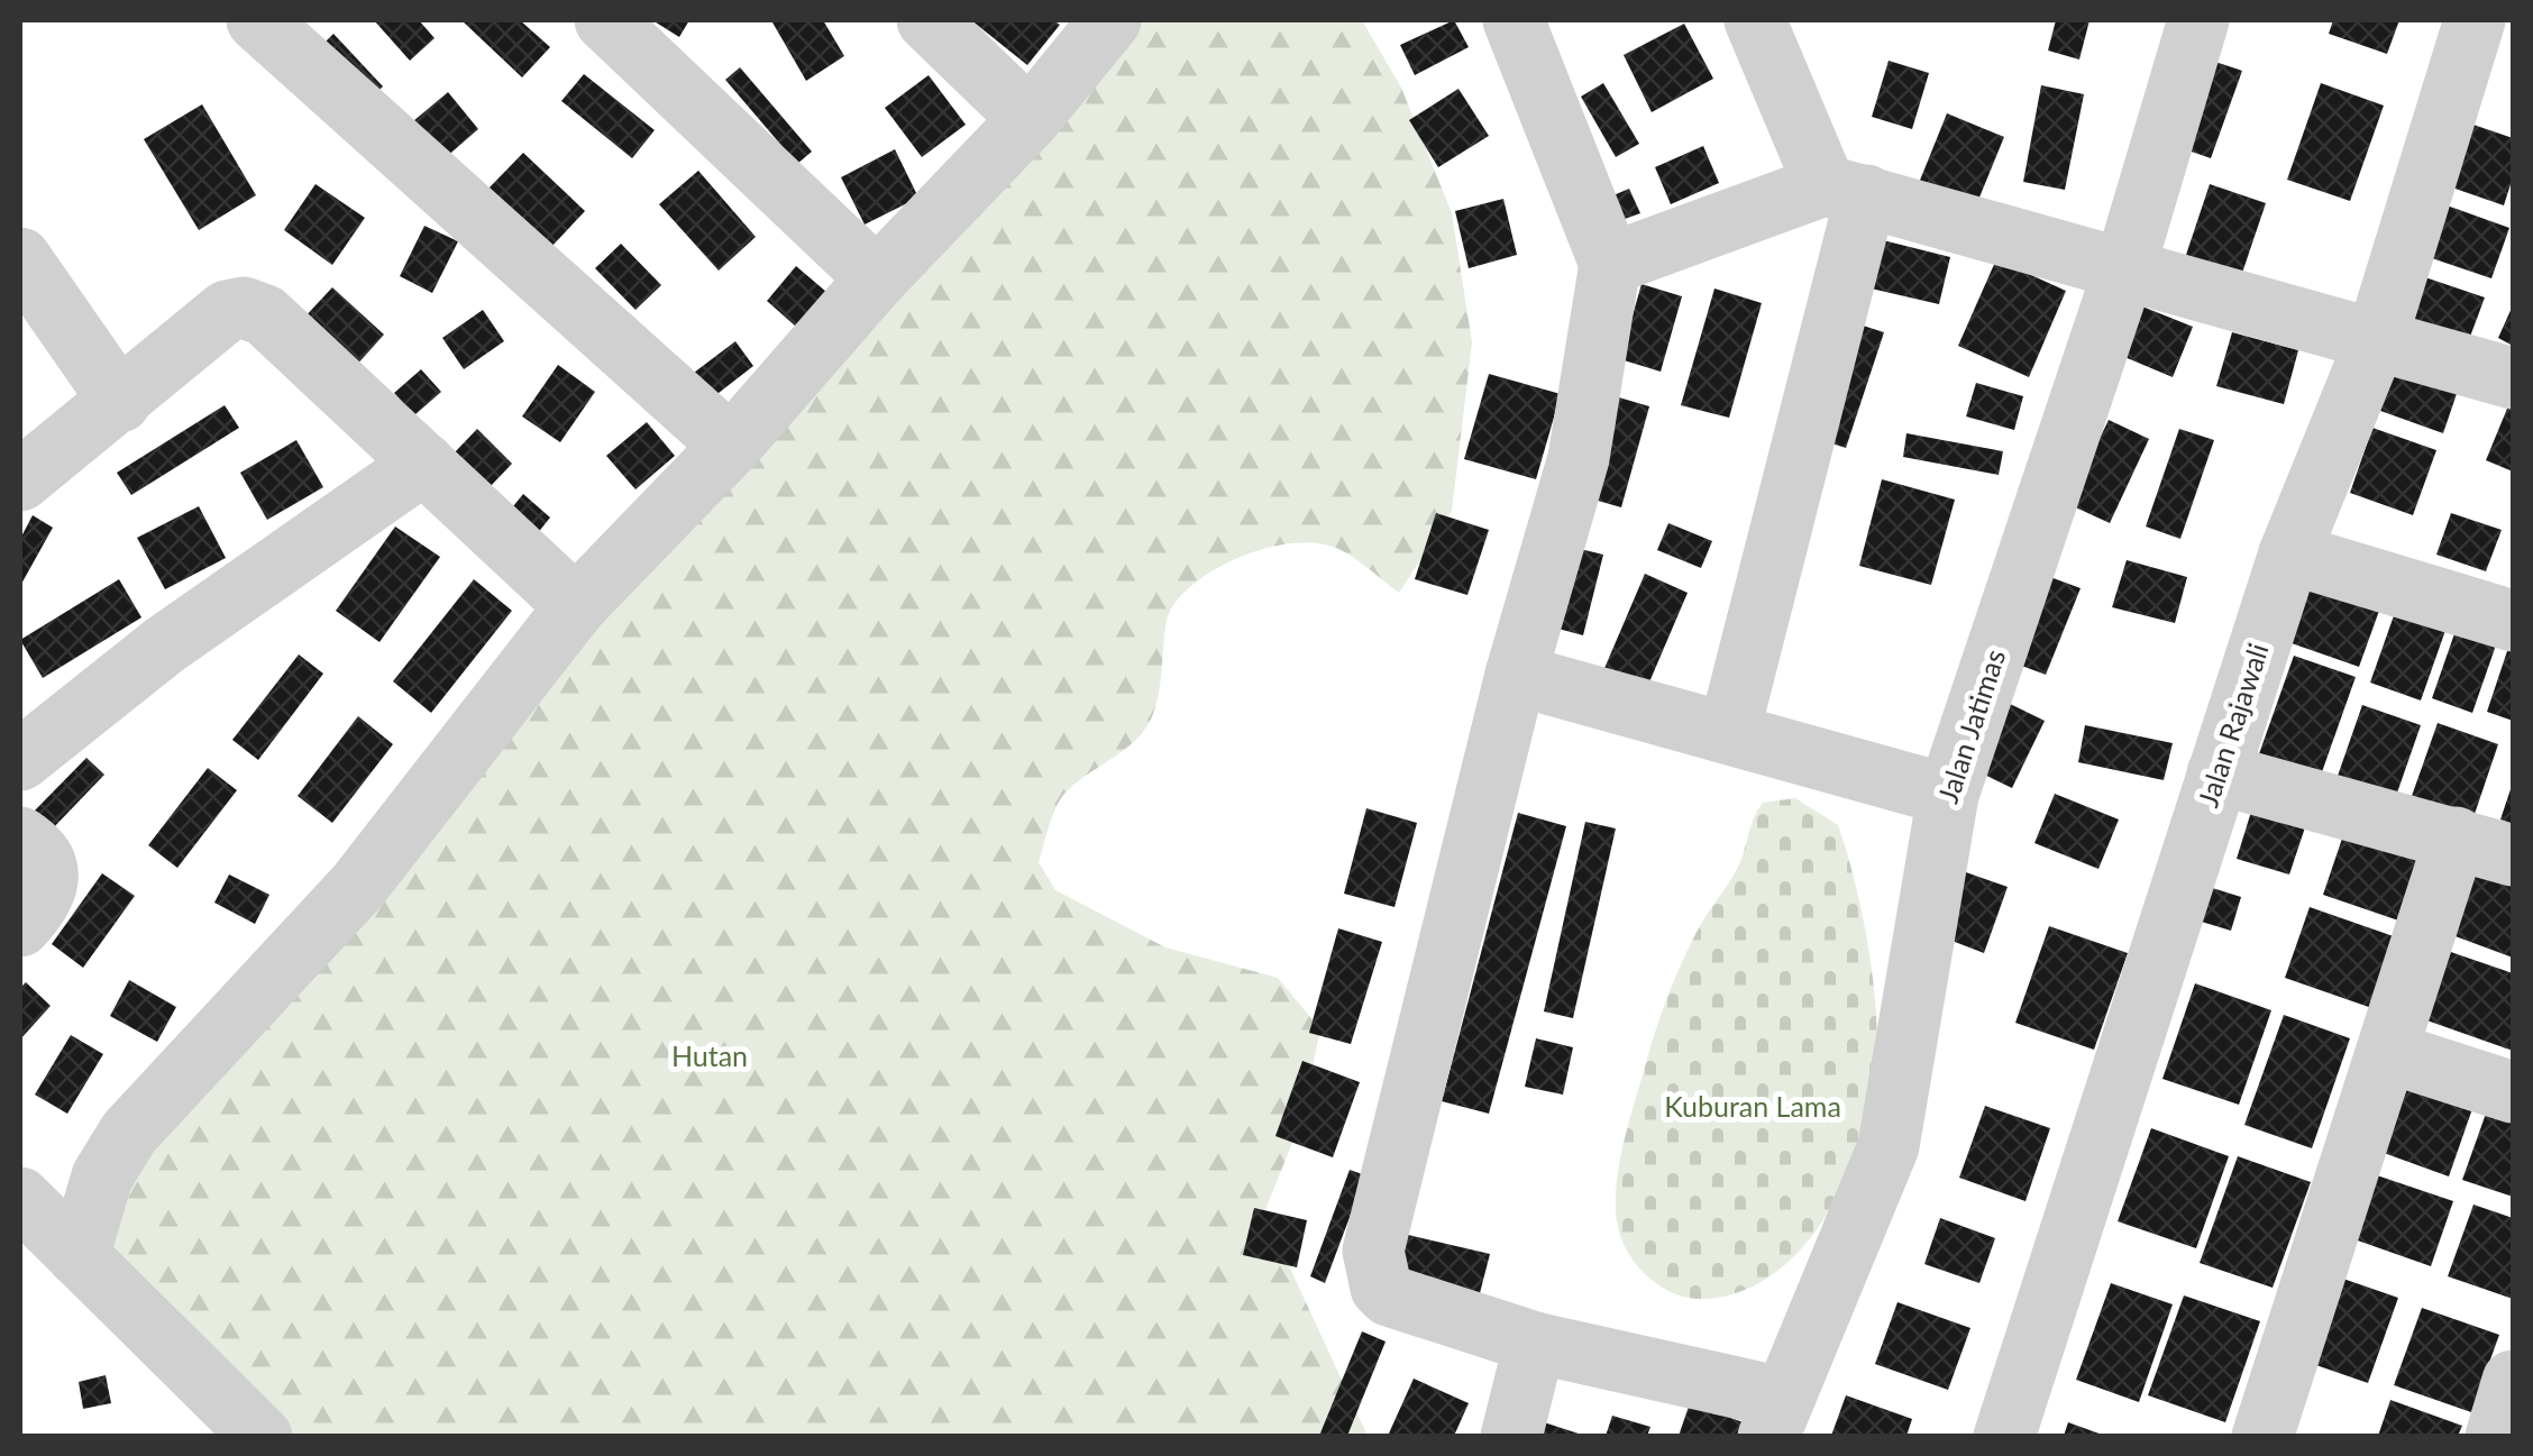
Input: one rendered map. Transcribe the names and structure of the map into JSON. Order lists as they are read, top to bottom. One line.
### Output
{"streets":{"street":["Jalan Rajawali","Jalan Jatimas"]},"parks":["Hutan","Kuburan Lama"]}
